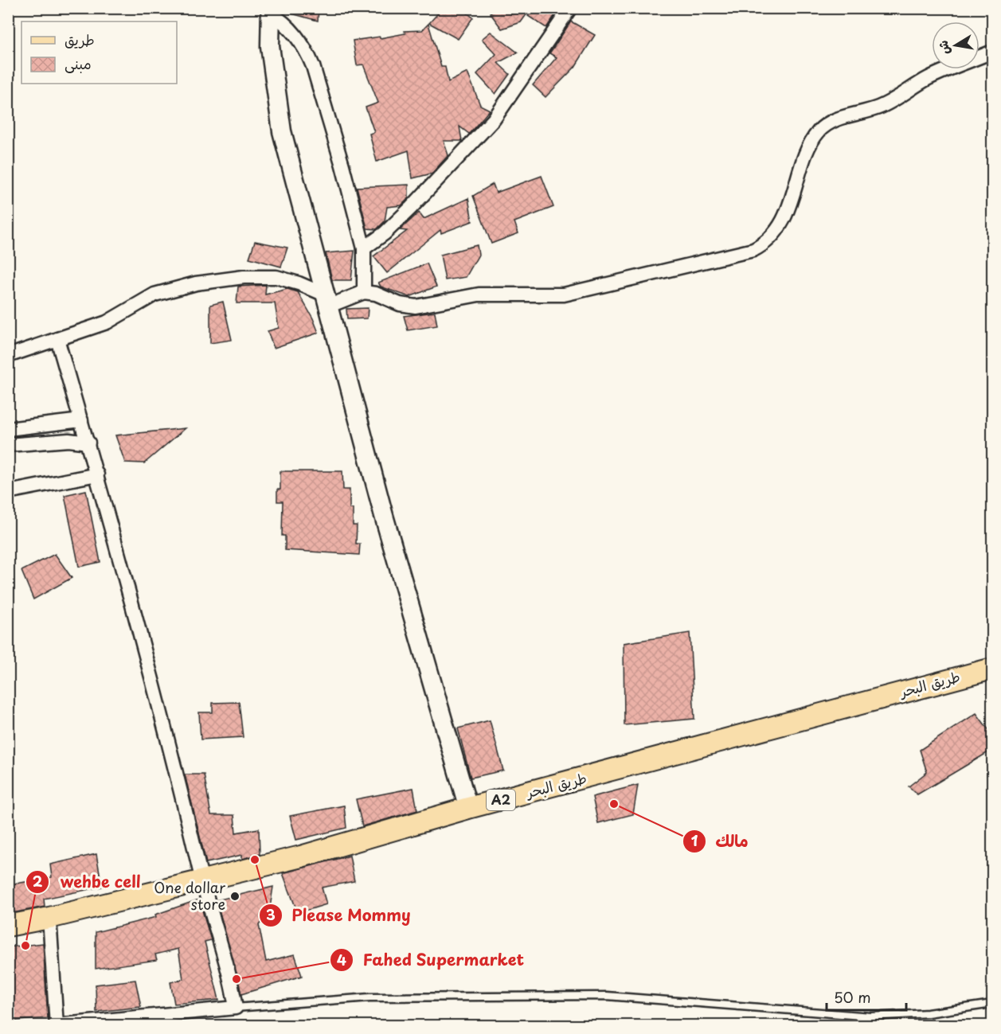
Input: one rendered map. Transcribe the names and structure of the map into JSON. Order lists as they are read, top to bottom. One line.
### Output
{"streets":{"main road":["طريق البحر","A2"]},"places":["مالك","Please Mommy","One dollar store","wehbe cell","Fahed Supermarket"],"legend":["طريق","مبنى"],"scale_bar":"50 m","north":"left"}
